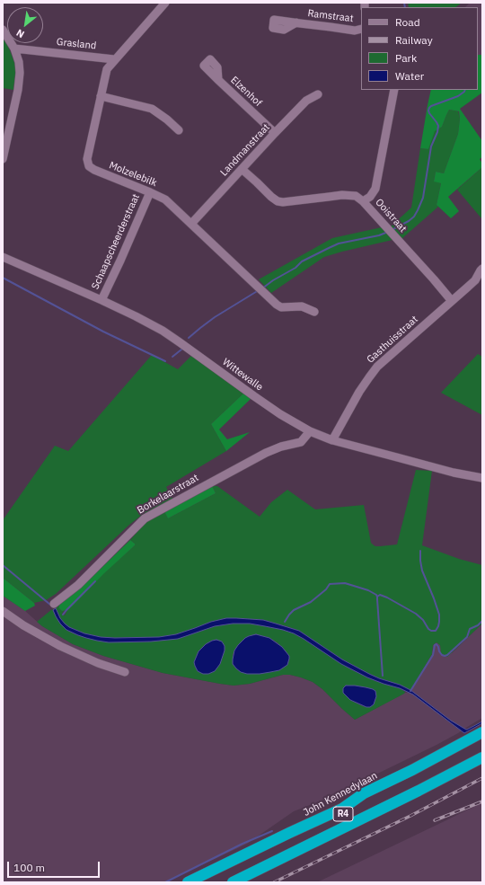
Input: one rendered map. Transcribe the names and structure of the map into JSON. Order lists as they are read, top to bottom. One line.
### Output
{"streets":{"highway":["John Kennedylaan","R4"],"street":["Ramstraat","Grasland","Elzenhof","Landmanstraat","Molzelebilk","Ooistraat","Schaapscheerderstraat","Gasthuisstraat","Wittewalle","Borkelaarstraat"]},"crossings":[["Grasland","Molzelebilk"],["Elzenhof","Landmanstraat"],["Landmanstraat","Molzelebilk"],["Molzelebilk","Schaapscheerderstraat"],["Ooistraat","Gasthuisstraat"],["Schaapscheerderstraat","Wittewalle"],["Gasthuisstraat","Wittewalle"],["Wittewalle","Borkelaarstraat"]],"legend":["Road","Railway","Park","Water"],"scale_bar":"100 m","north":"bottom left"}
